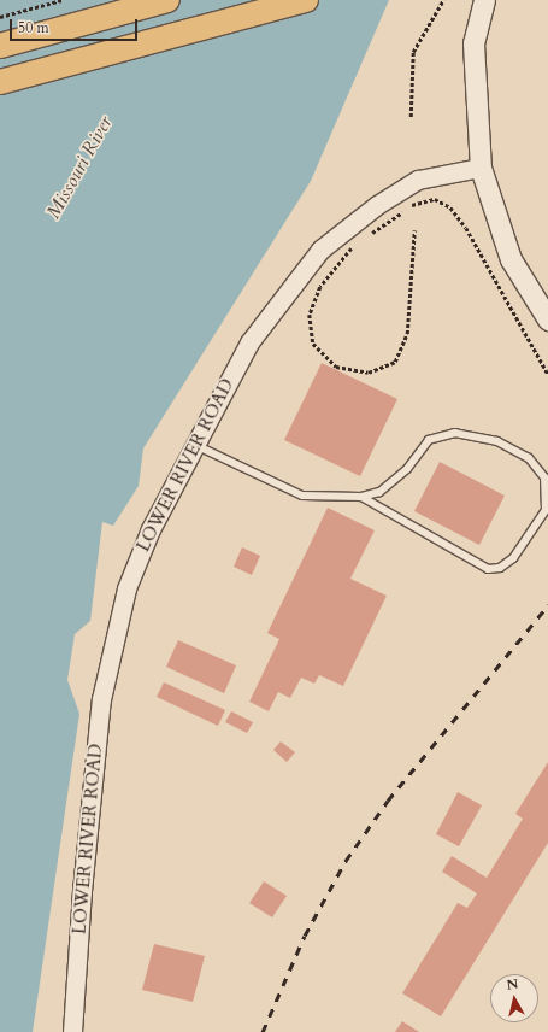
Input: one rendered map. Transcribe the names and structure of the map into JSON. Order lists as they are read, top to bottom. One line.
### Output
{"streets":{"street":["LOWER RIVER ROAD"]},"water":["Missouri River"],"scale_bar":"50 m","north":"top"}
